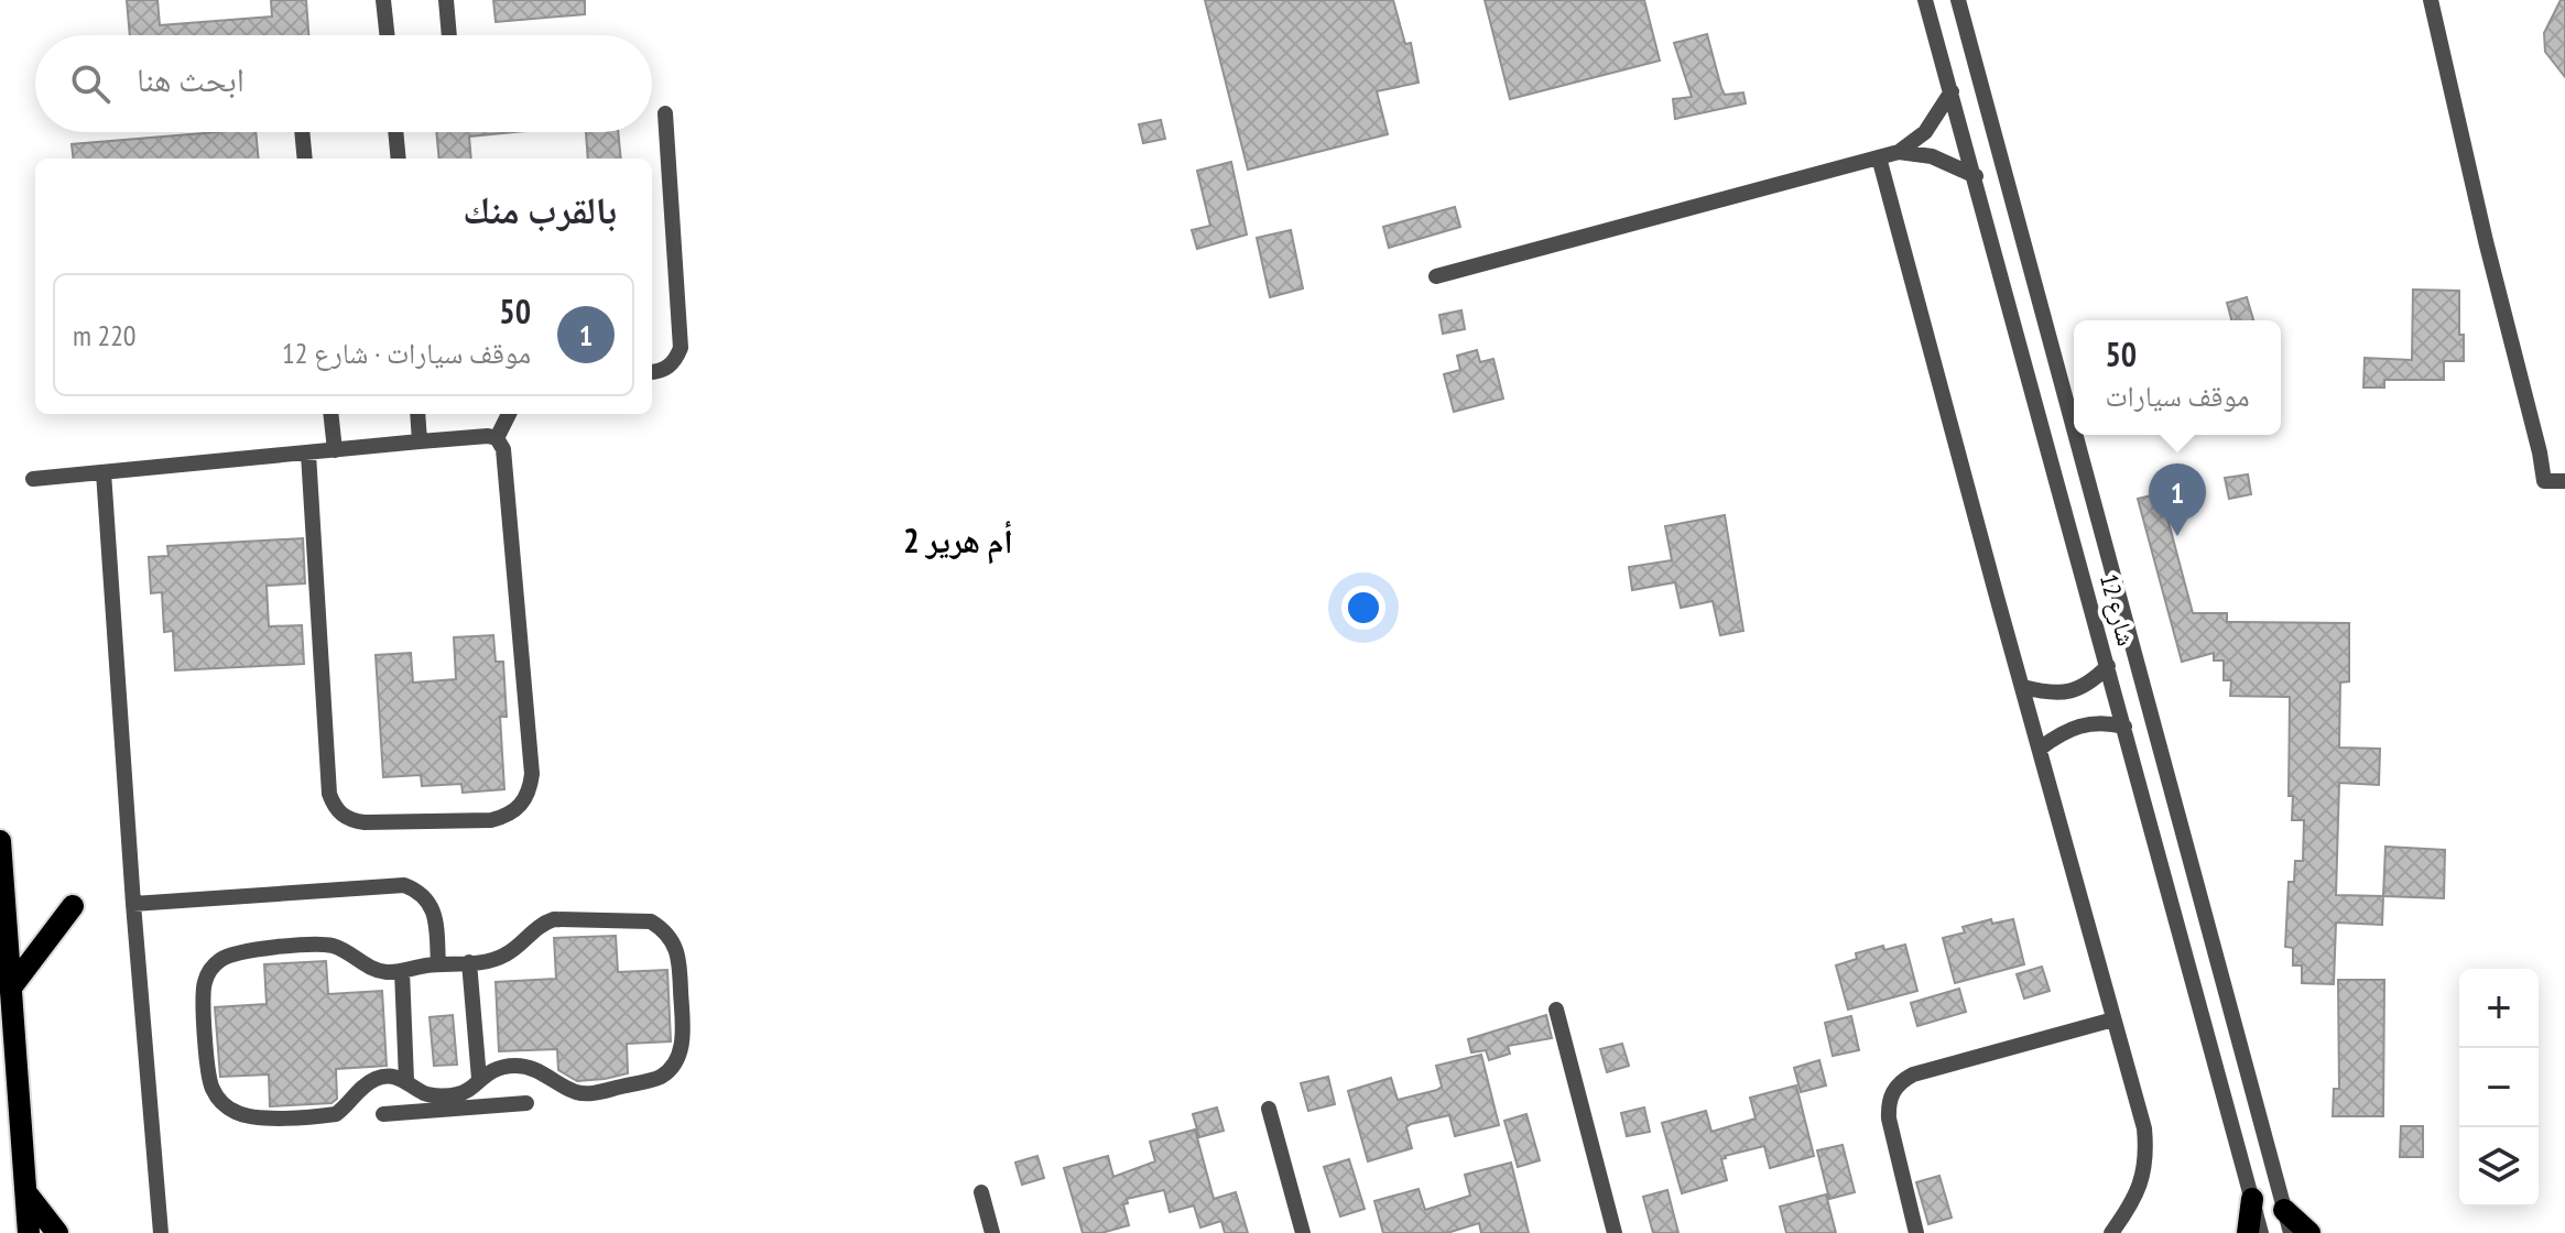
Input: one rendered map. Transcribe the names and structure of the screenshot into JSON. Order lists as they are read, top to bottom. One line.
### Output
{"streets":{"street":["شارع 12"]},"districts":["أم هرير 2"],"page":{"search":"ابحث هنا","heading":"بالقرب منك","list":[{"mark":"1","name":"50","note":"موقف سيارات · شارع 12","value":"220 m"}],"popup":["50","موقف سيارات"],"pins":"1","map_buttons":["+","−"]}}
